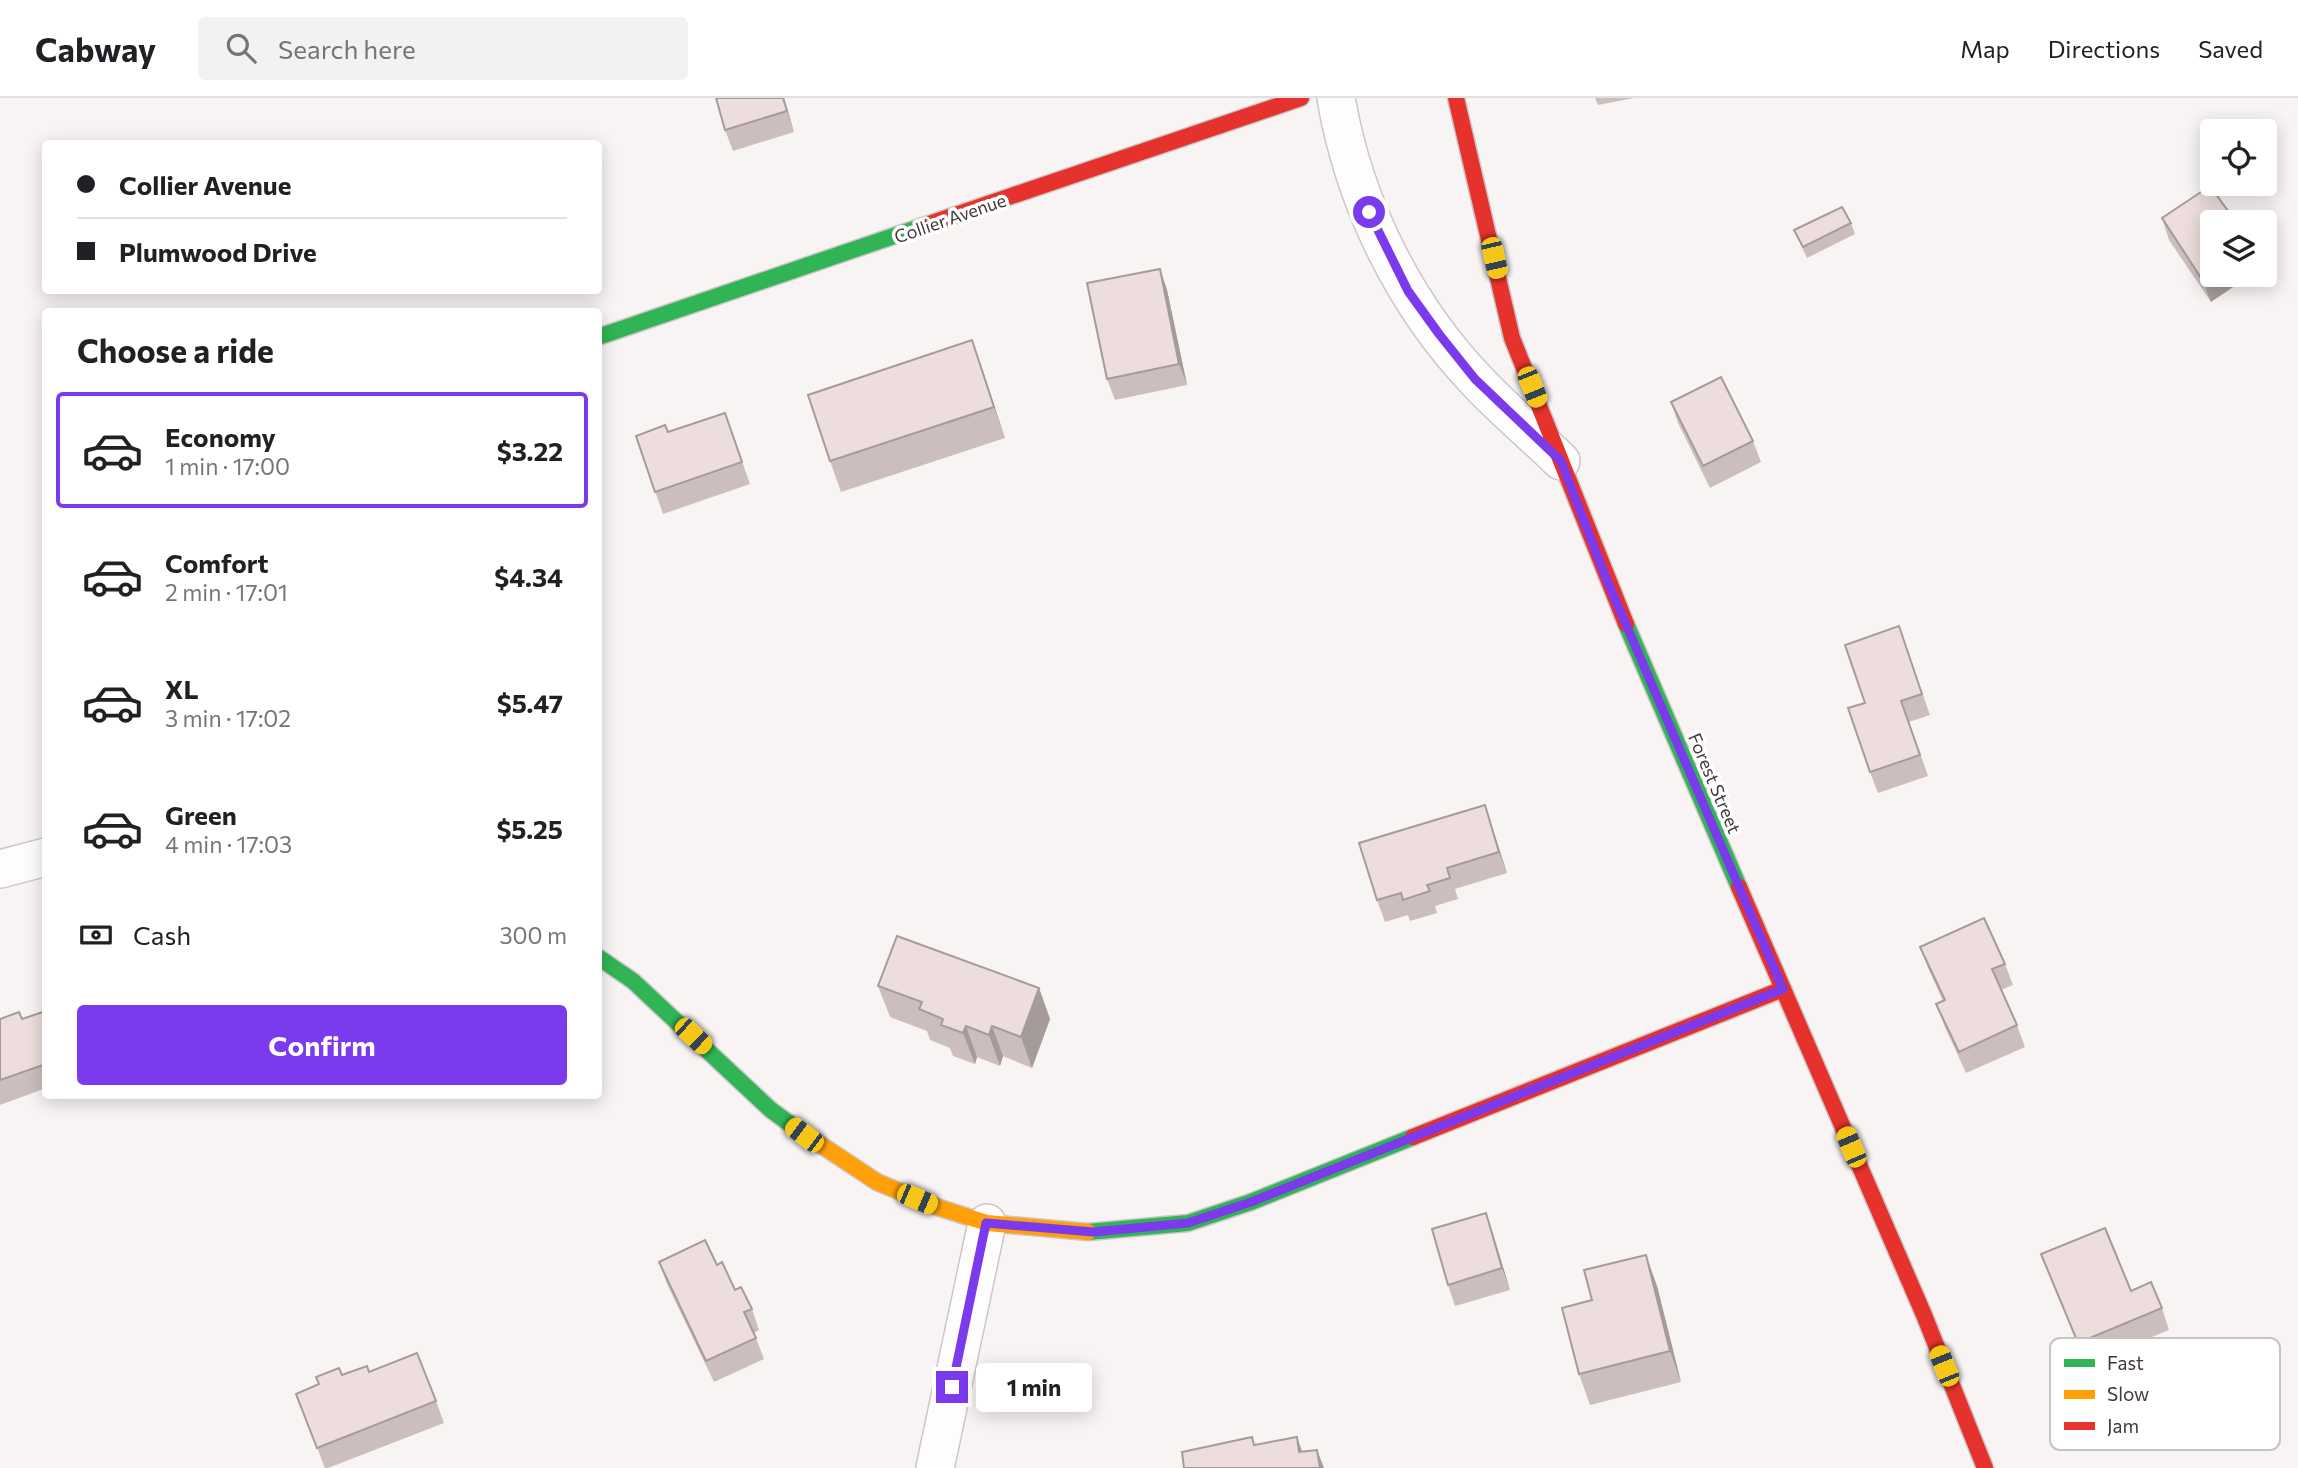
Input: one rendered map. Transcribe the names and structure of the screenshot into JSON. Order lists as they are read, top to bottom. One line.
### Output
{"streets":{"street":["Collier Avenue","Forest Street"]},"legend":["Fast","Slow","Jam"],"page":{"header":"Cabway","search":"Search here","nav":["Map","Directions","Saved"],"banner":["Collier Avenue","Plumwood Drive"],"heading":"Choose a ride","list":[{"name":"Economy","note":"1 min · 17:00","value":"$3.22"},{"name":"Comfort","note":"2 min · 17:01","value":"$4.34"},{"name":"XL","note":"3 min · 17:02","value":"$5.47"},{"name":"Green","note":"4 min · 17:03","value":"$5.25"}],"pay":["Cash","300 m"],"buttons":"Confirm","bubble":"1 min"}}
